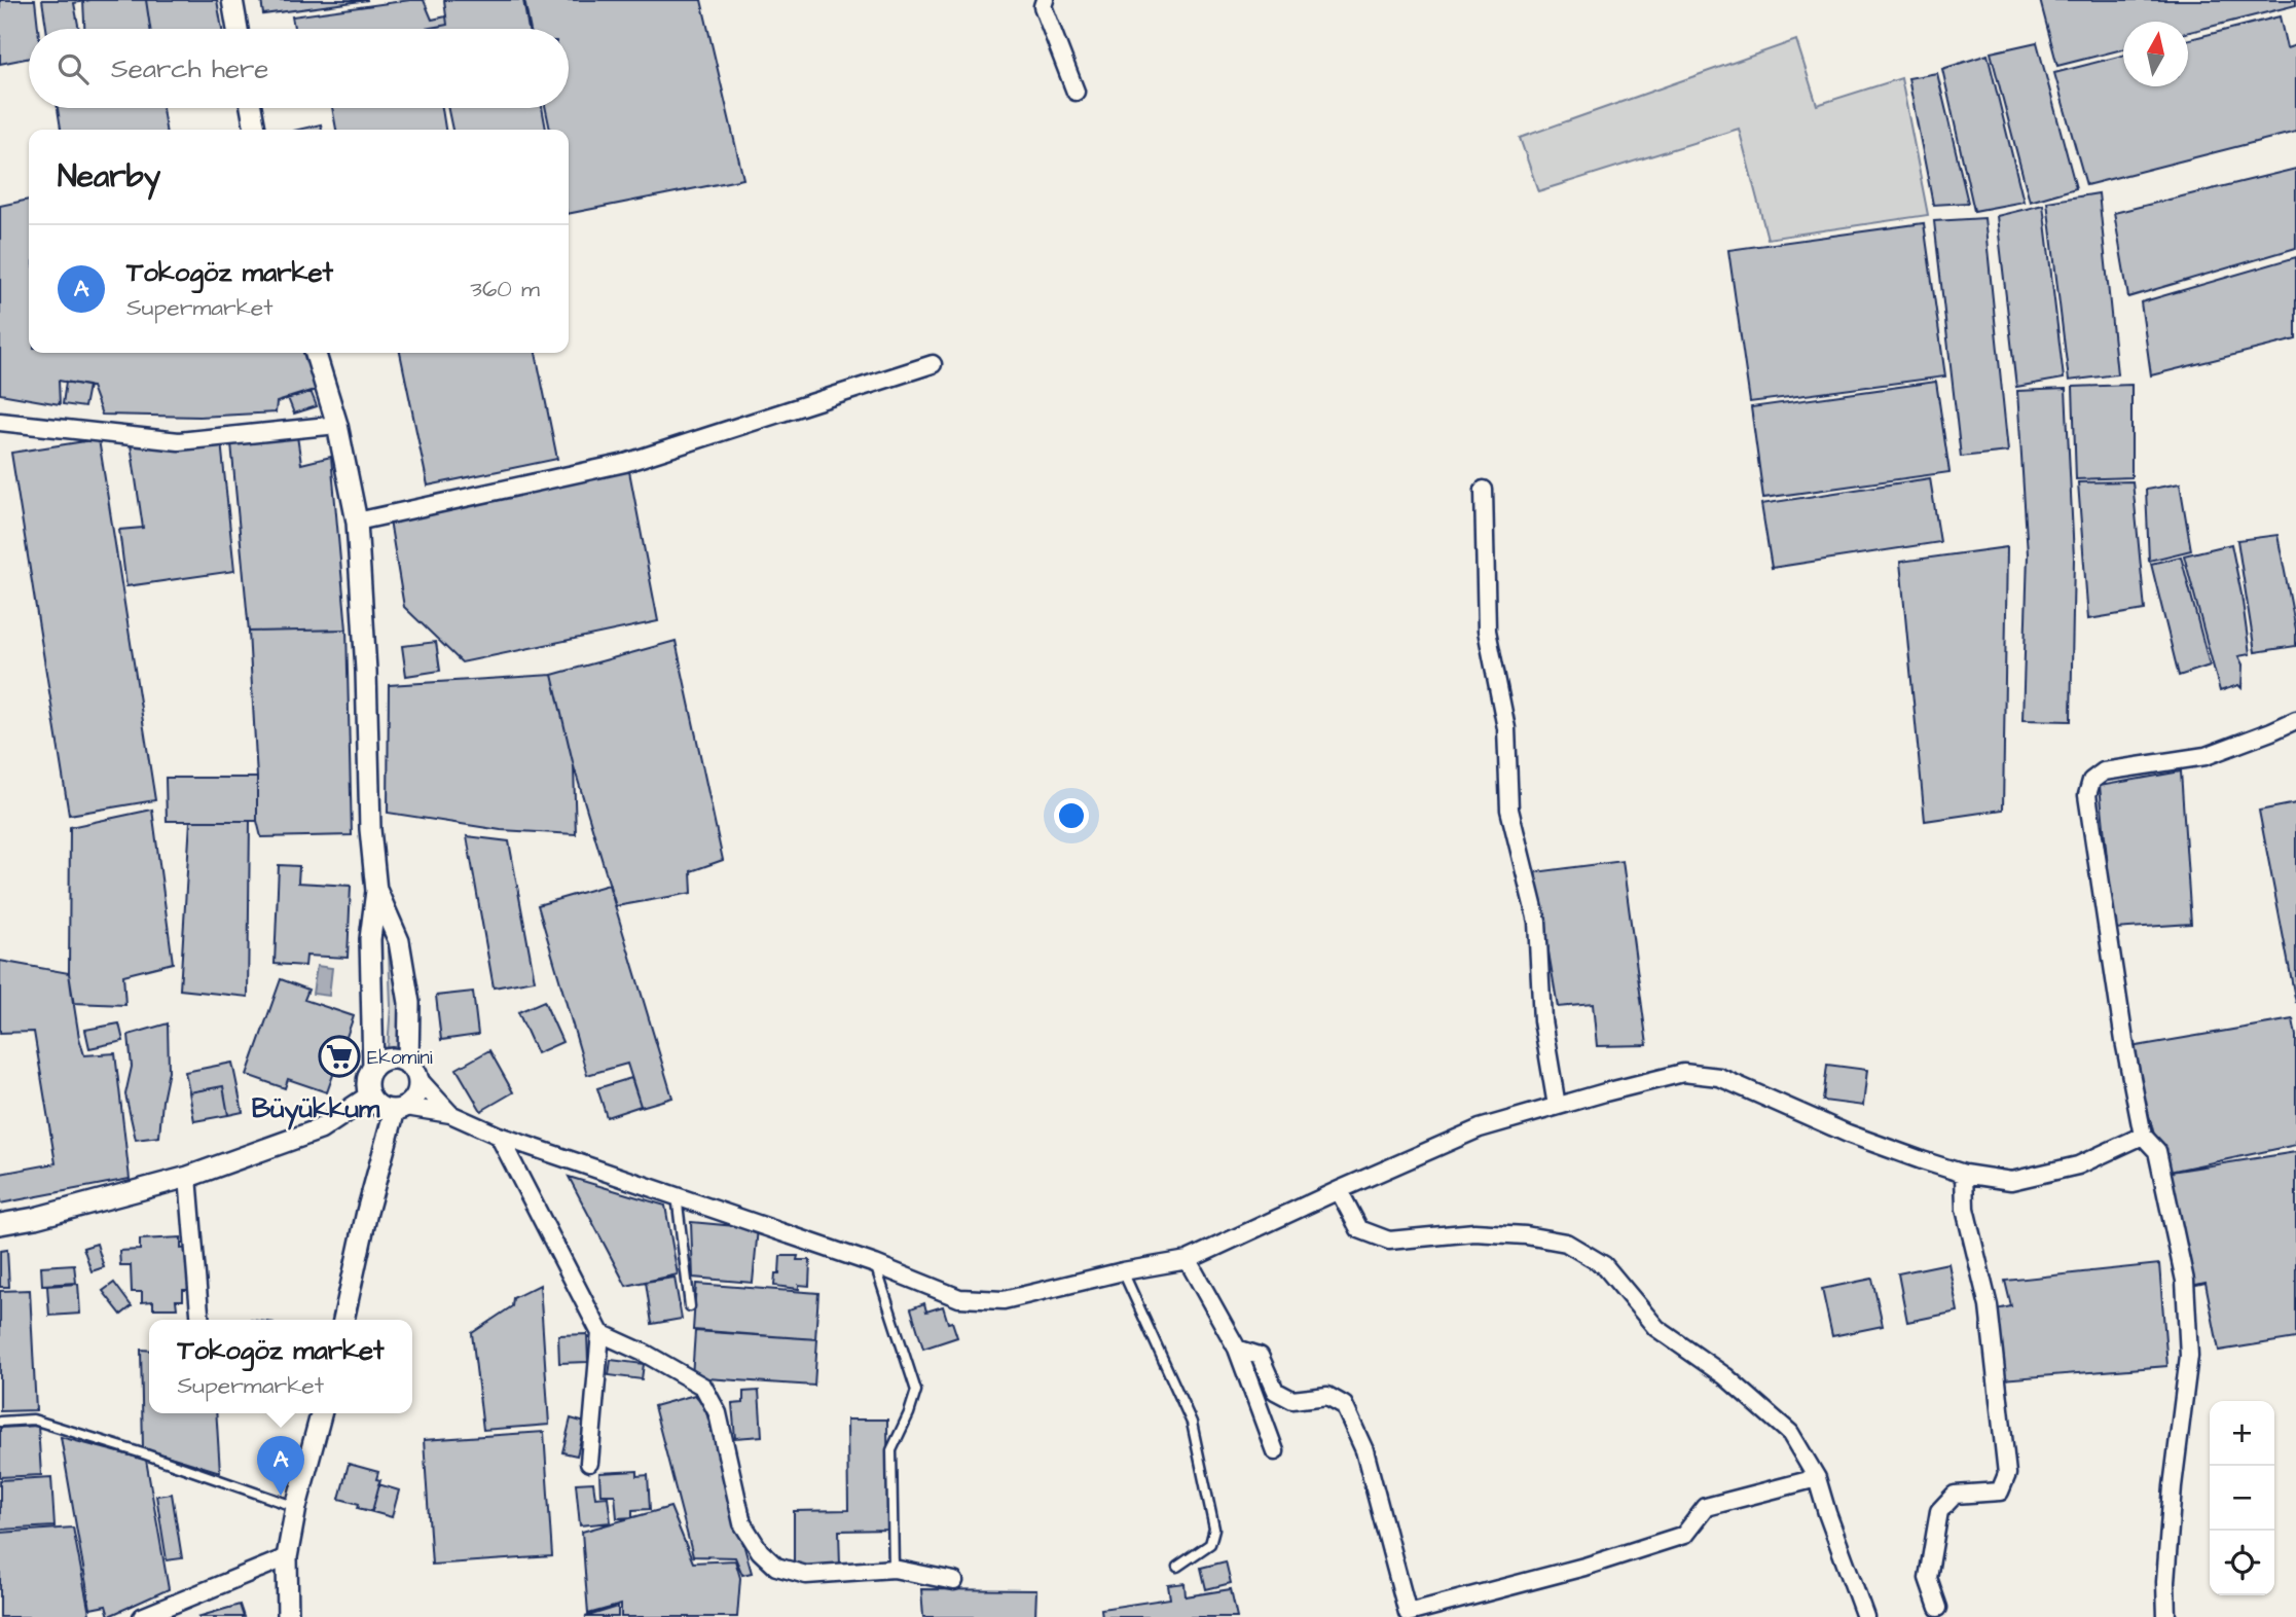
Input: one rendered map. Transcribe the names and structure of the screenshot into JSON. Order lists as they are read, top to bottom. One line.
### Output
{"districts":["Büyükkum"],"places":{"supermarket":["Ekomini"]},"north":"top","page":{"search":"Search here","heading":"Nearby","list":[{"mark":"A","name":"Tokogöz market","note":"Supermarket","value":"360 m"}],"popup":["Tokogöz market","Supermarket"],"map_buttons":["+","−"],"pins":"A"}}
